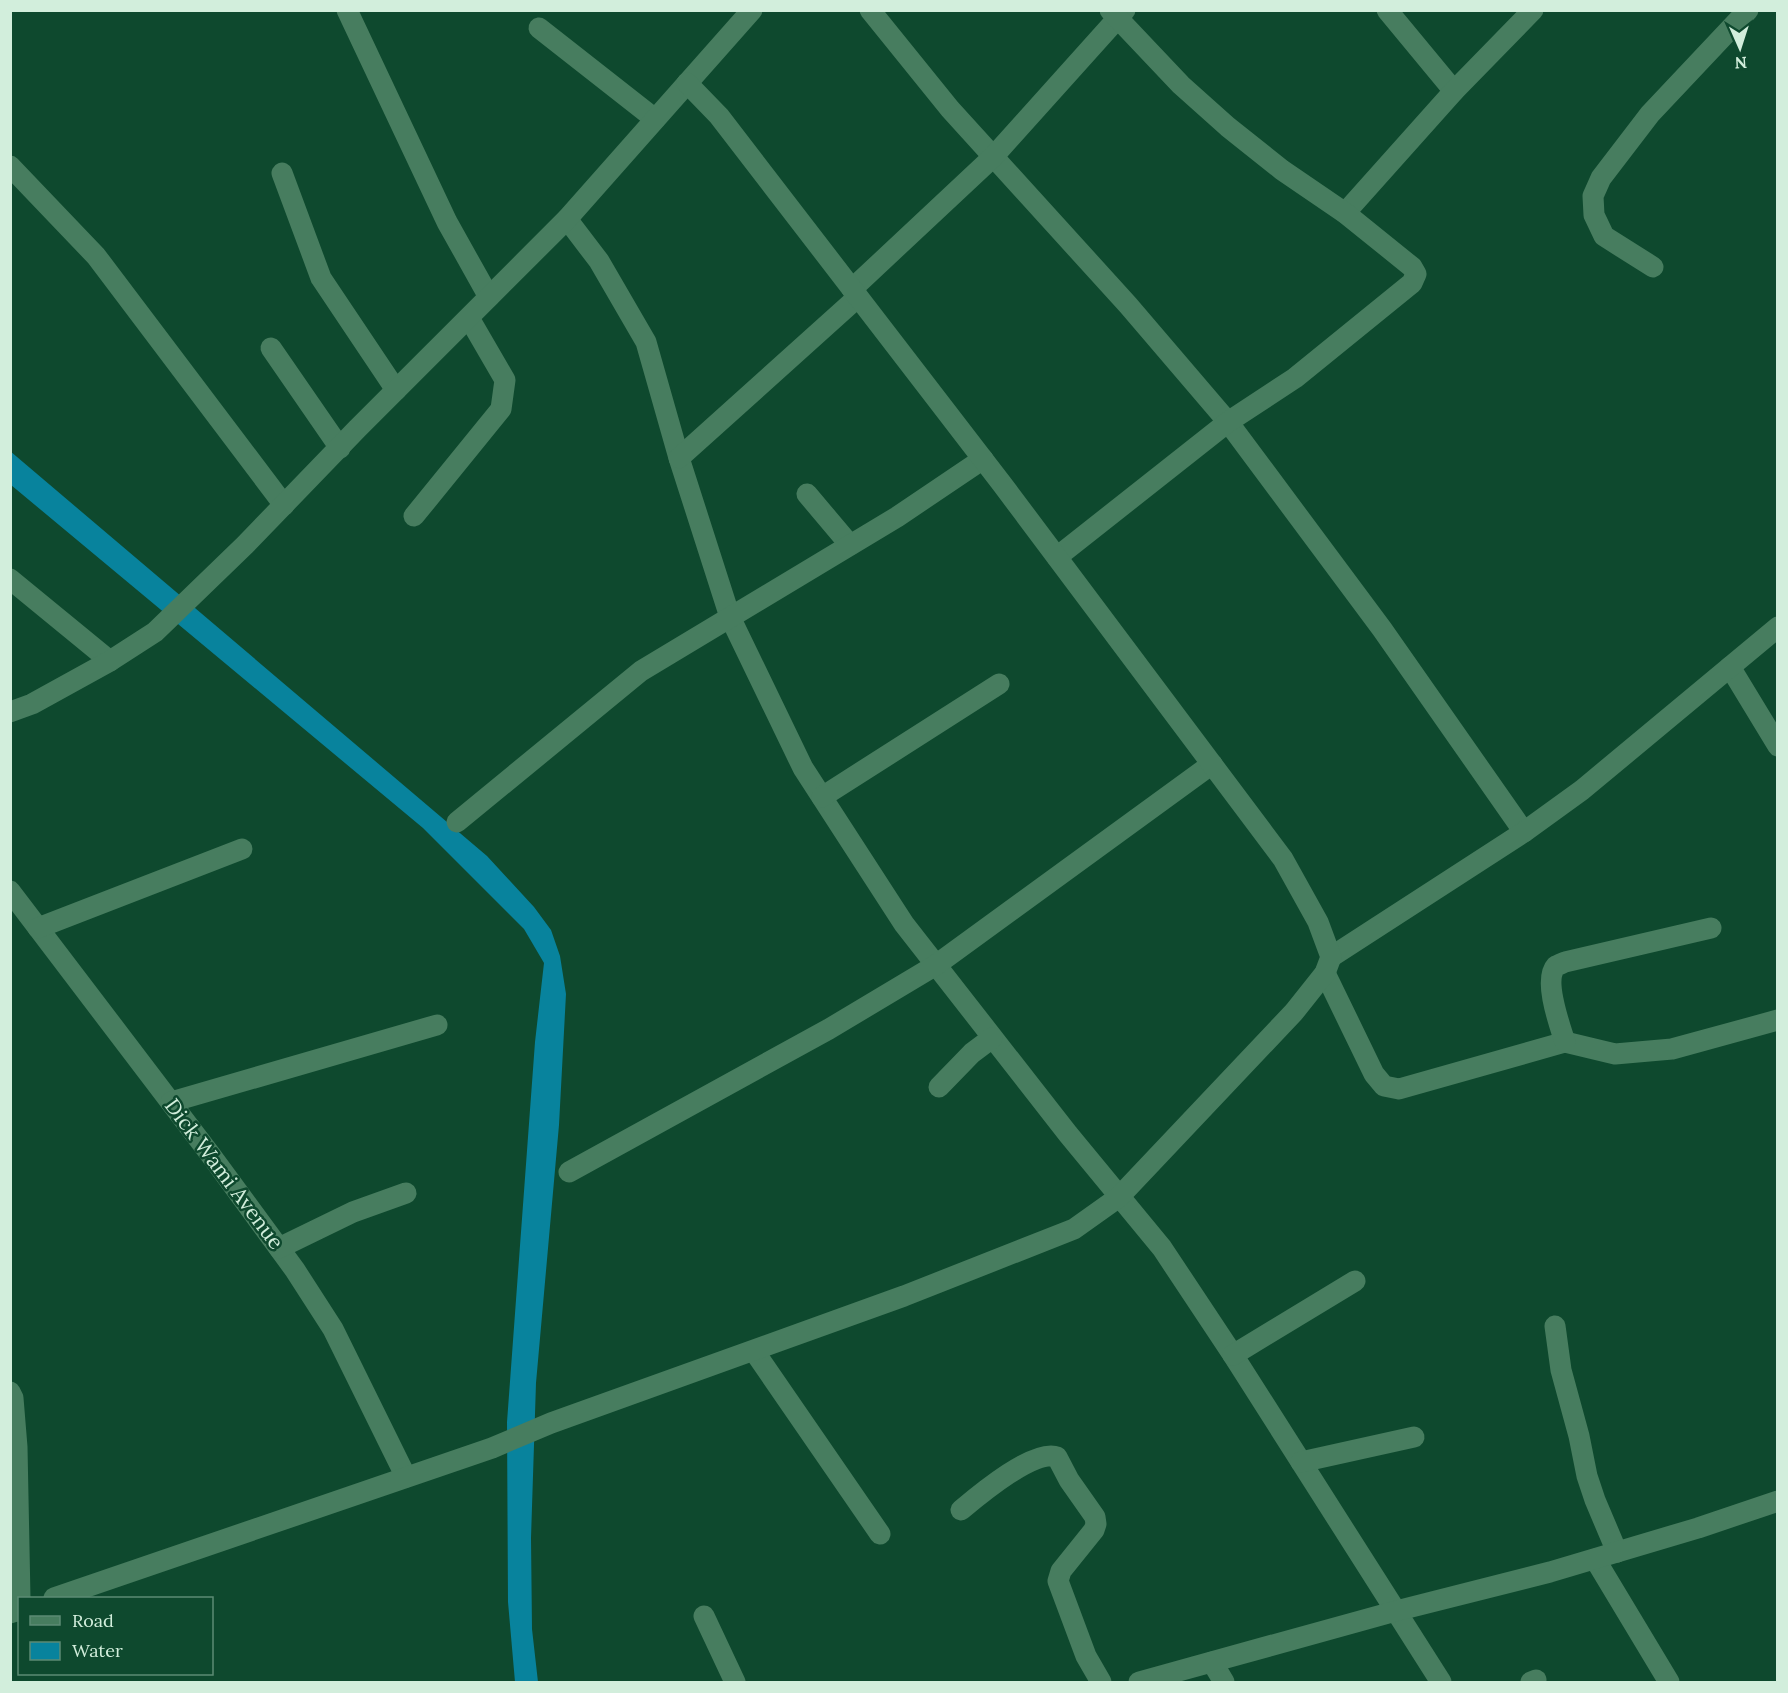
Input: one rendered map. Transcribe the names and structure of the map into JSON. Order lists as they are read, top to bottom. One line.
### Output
{"streets":{"street":["Dick Wami Avenue"]},"legend":["Road","Water"],"north":"bottom"}
